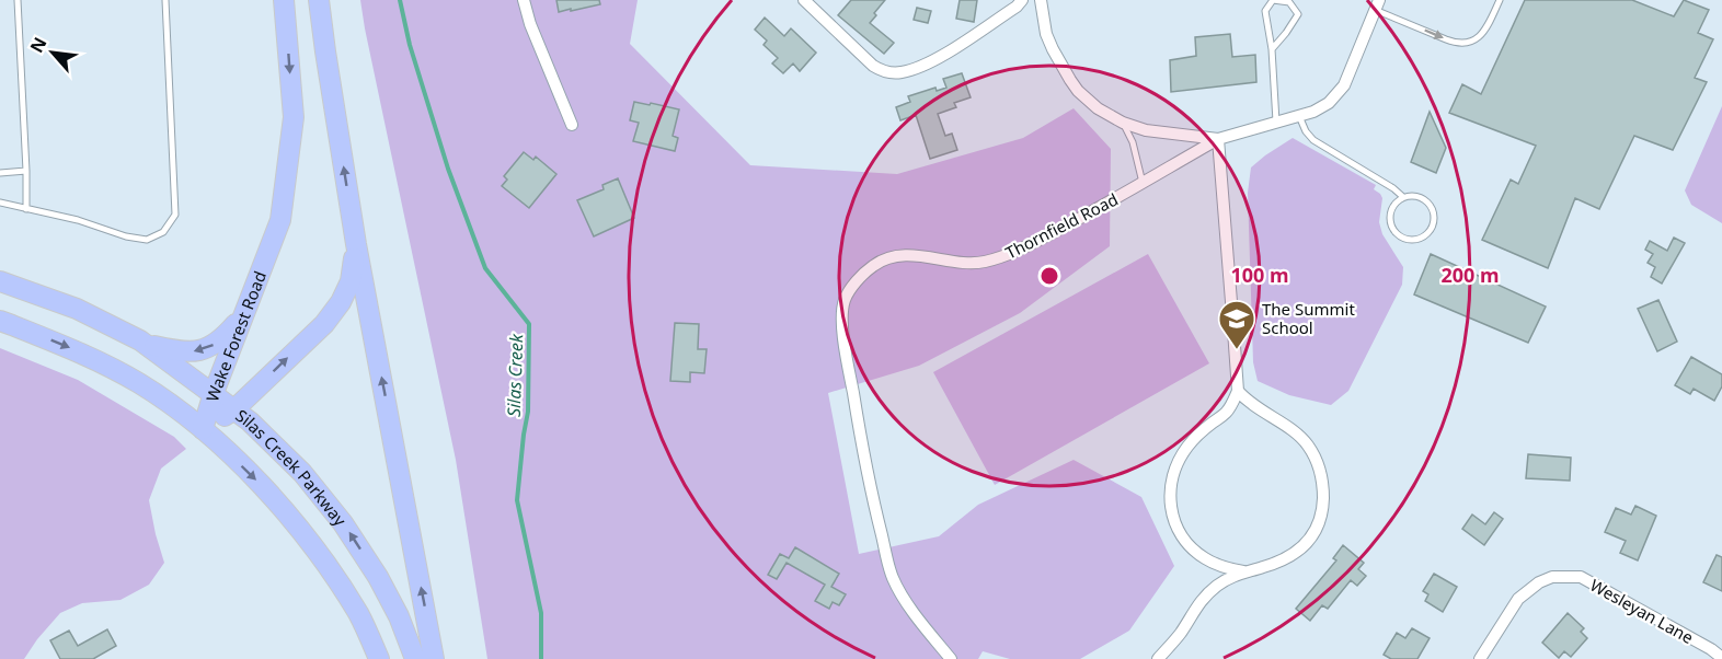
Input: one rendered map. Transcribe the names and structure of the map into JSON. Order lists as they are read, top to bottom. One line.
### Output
{"streets":{"main road":["Wake Forest Road","Silas Creek Parkway"],"street":["Thornfield Road","Wesleyan Lane"]},"crossings":[["Wake Forest Road","Silas Creek Parkway"]],"water":["Silas Creek"],"places":{"school or university":["The Summit School"]},"north":"top left","rings":["100 m","200 m"]}
